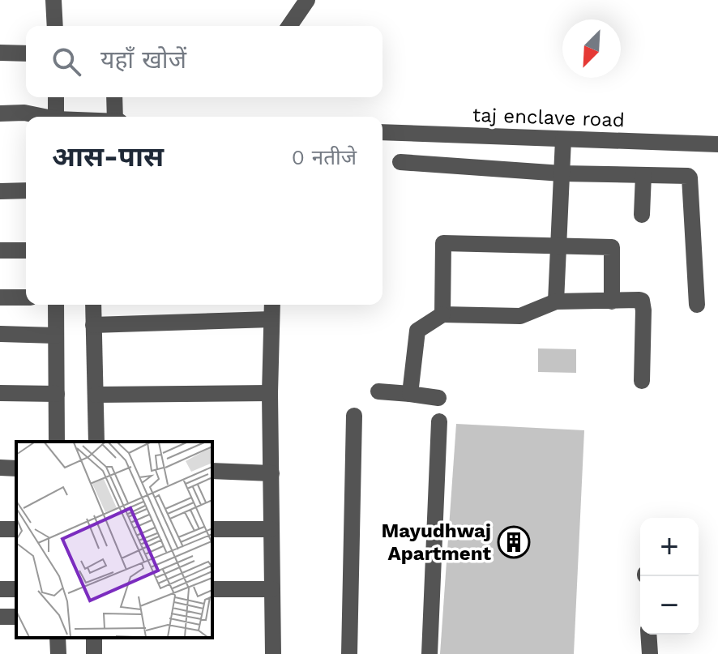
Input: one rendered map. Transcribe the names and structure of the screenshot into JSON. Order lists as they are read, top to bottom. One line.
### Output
{"streets":{"street":["taj enclave road"]},"places":{"building":["Mayudhwaj Apartment"]},"north":"bottom left","page":{"search":"यहाँ खोजें","heading":["आस-पास","0 नतीजे"],"map_buttons":["+","−"]}}
